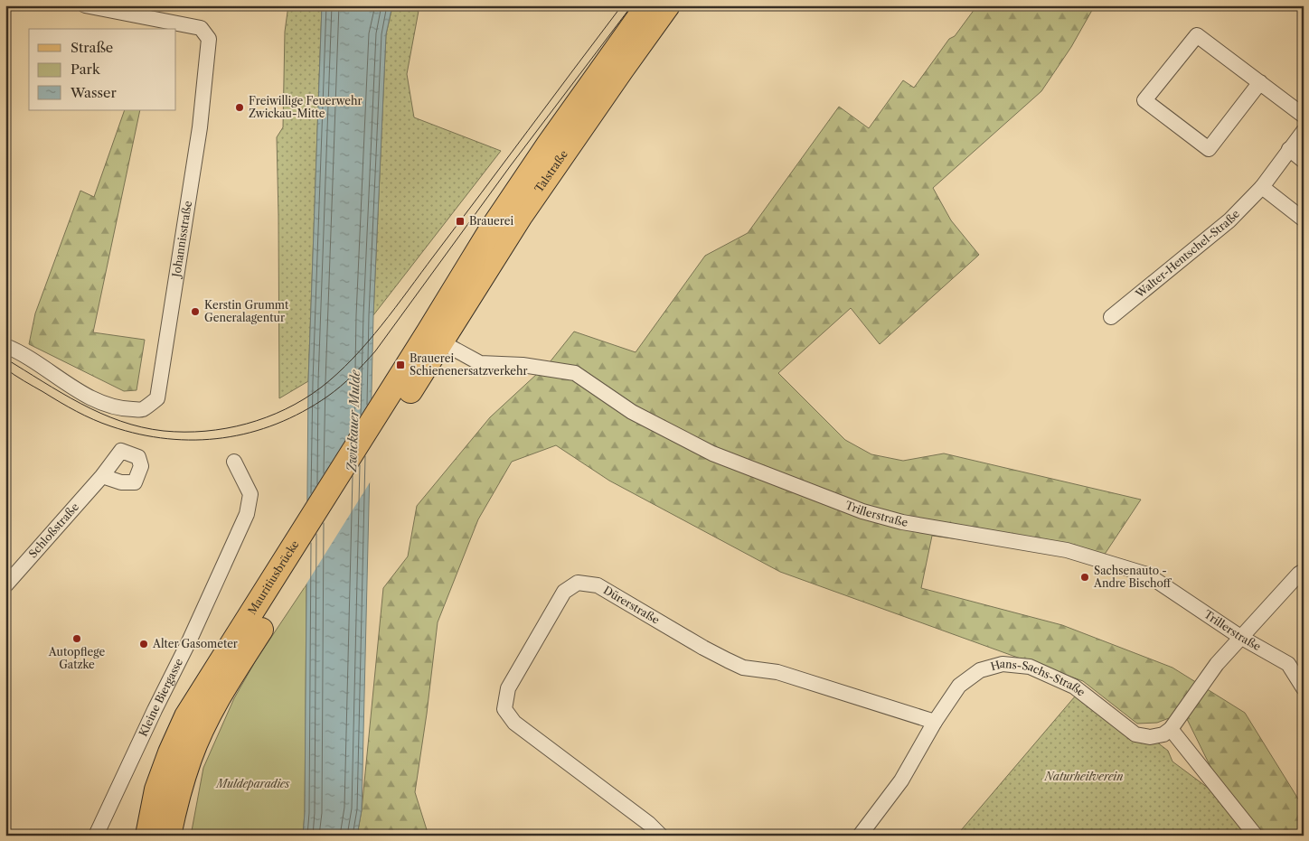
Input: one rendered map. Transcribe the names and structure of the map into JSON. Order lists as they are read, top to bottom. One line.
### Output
{"streets":{"main road":["Talstraße","Mauritiusbrücke"],"street":["Johannisstraße","Walter-Hentschel-Straße","Trillerstraße","Schloßstraße","Dürerstraße","Hans-Sachs-Straße","Kleine Biergasse"]},"crossings":[["Talstraße","Trillerstraße"],["Talstraße","Mauritiusbrücke"],["Trillerstraße","Mauritiusbrücke"],["Dürerstraße","Hans-Sachs-Straße"]],"water":["Zwickauer Mulde"],"parks":["Naturheilverein","Muldeparadies"],"places":{"other":["Freiwillige Feuerwehr Zwickau-Mitte","Kerstin Grummt Generalagentur","Sachsenauto - Andre Bischoff","Autopflege Gatzke","Alter Gasometer"],"transit":["Brauerei","Brauerei Schienenersatzverkehr"]},"legend":["Straße","Park","Wasser"]}
